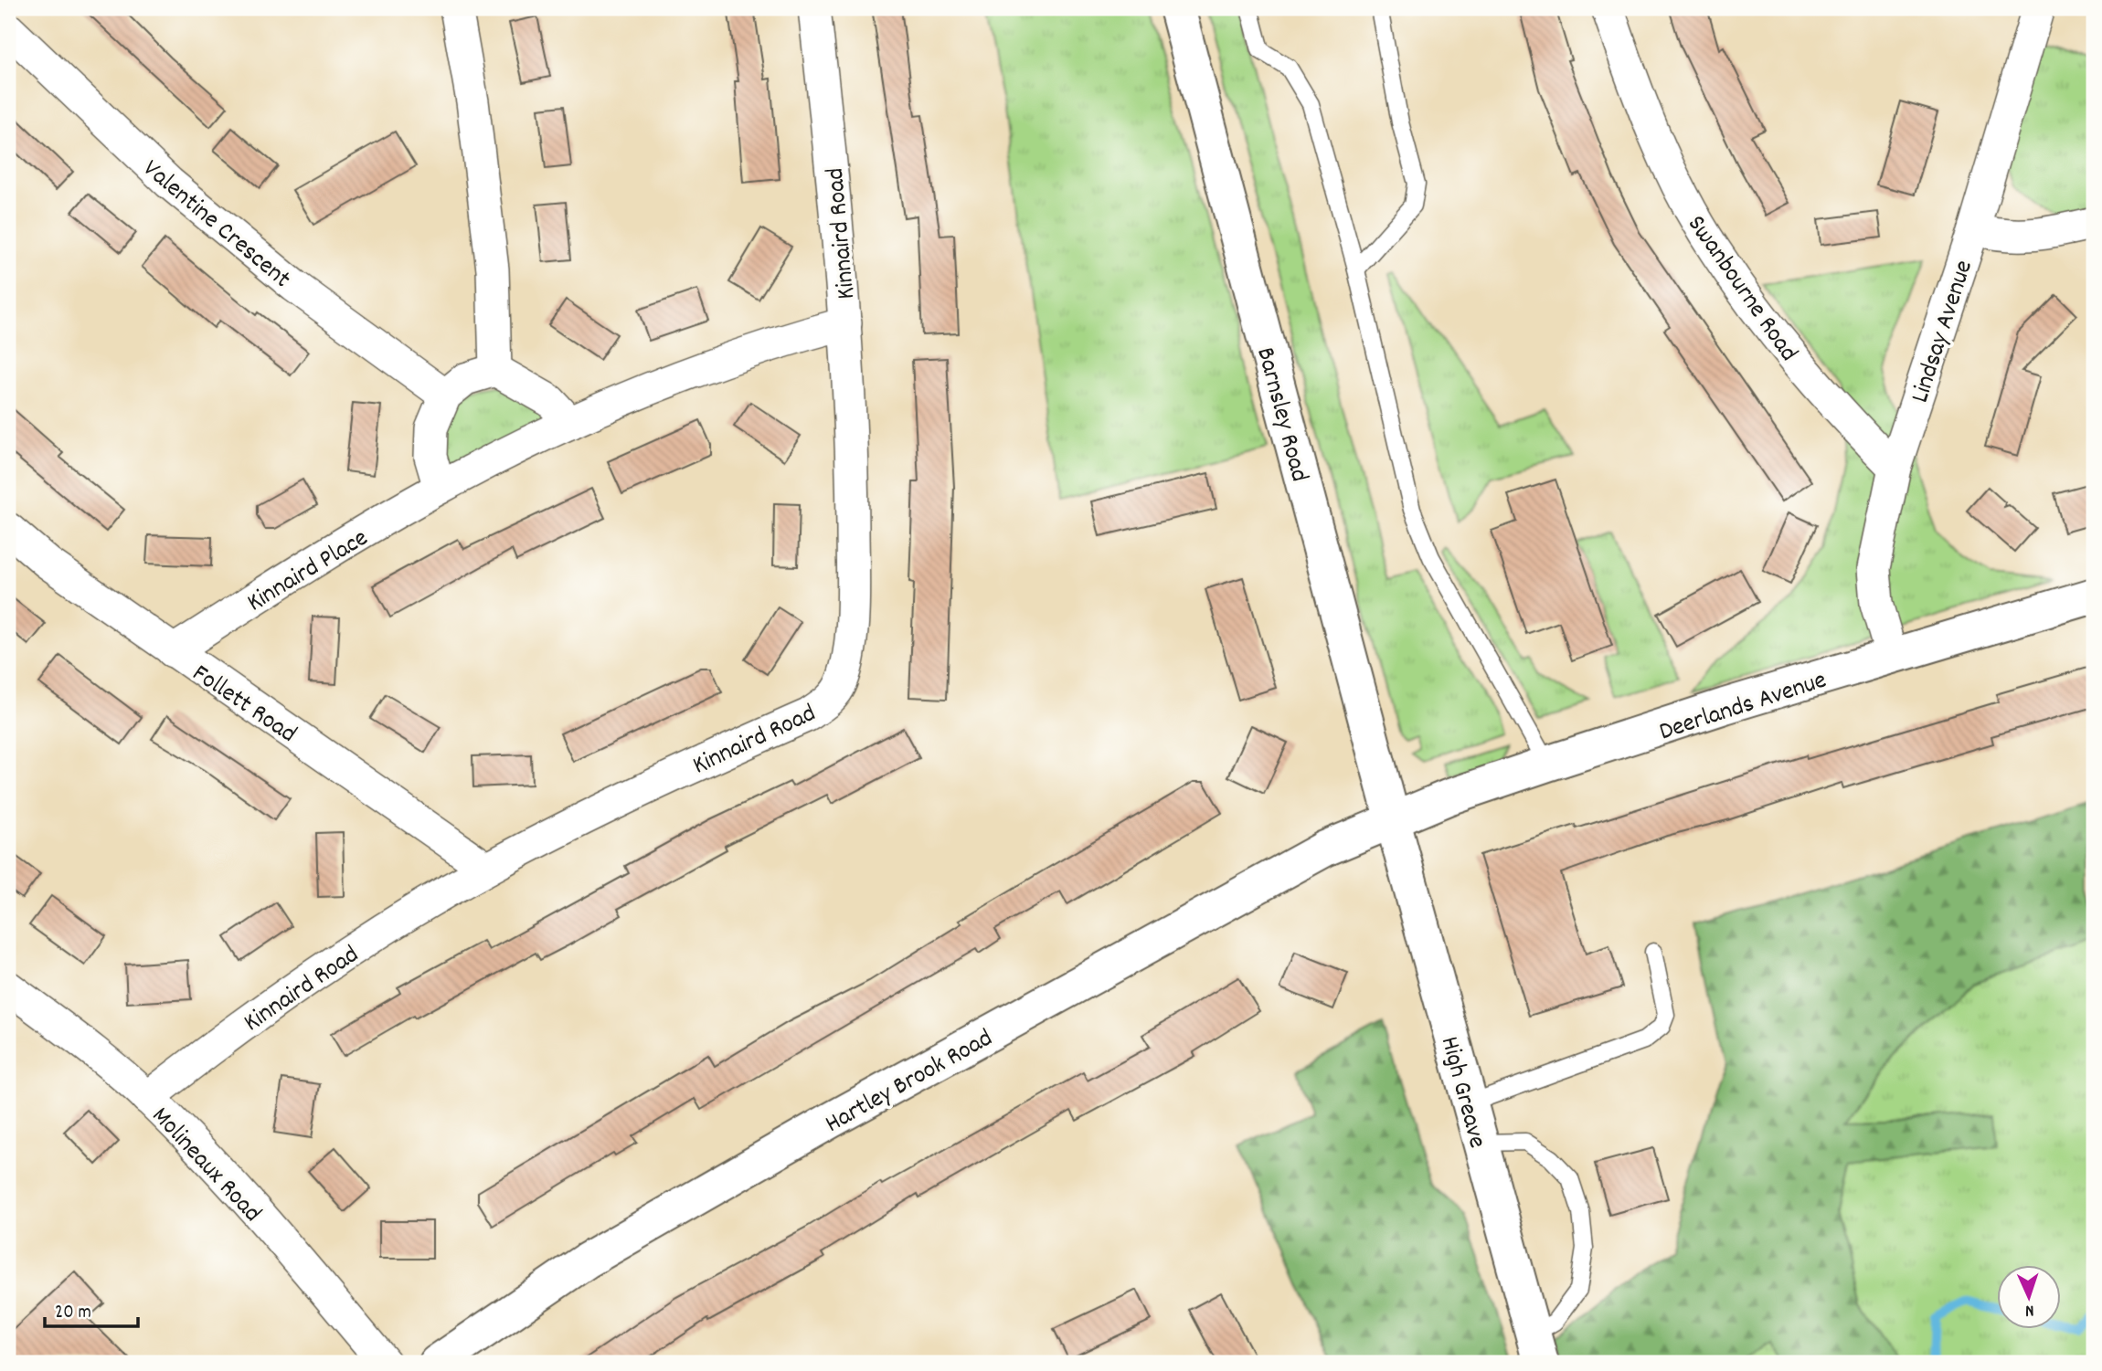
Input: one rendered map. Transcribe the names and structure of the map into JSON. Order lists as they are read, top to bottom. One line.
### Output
{"streets":{"street":["Valentine Crescent","Kinnaird Road","Swanbourne Road","Lindsay Avenue","Barnsley Road","Kinnaird Place","Follett Road","Deerlands Avenue","Hartley Brook Road","High Greave","Molineaux Road"]},"crossings":[["Kinnaird Road","Kinnaird Place"],["Kinnaird Road","Follett Road"],["Kinnaird Road","Molineaux Road"],["Swanbourne Road","Lindsay Avenue"],["Lindsay Avenue","Deerlands Avenue"],["Barnsley Road","Deerlands Avenue"],["Barnsley Road","Hartley Brook Road"],["Barnsley Road","High Greave"],["Kinnaird Place","Follett Road"],["Deerlands Avenue","Hartley Brook Road"],["Deerlands Avenue","High Greave"],["Hartley Brook Road","High Greave"]],"scale_bar":"20 m","north":"bottom"}
